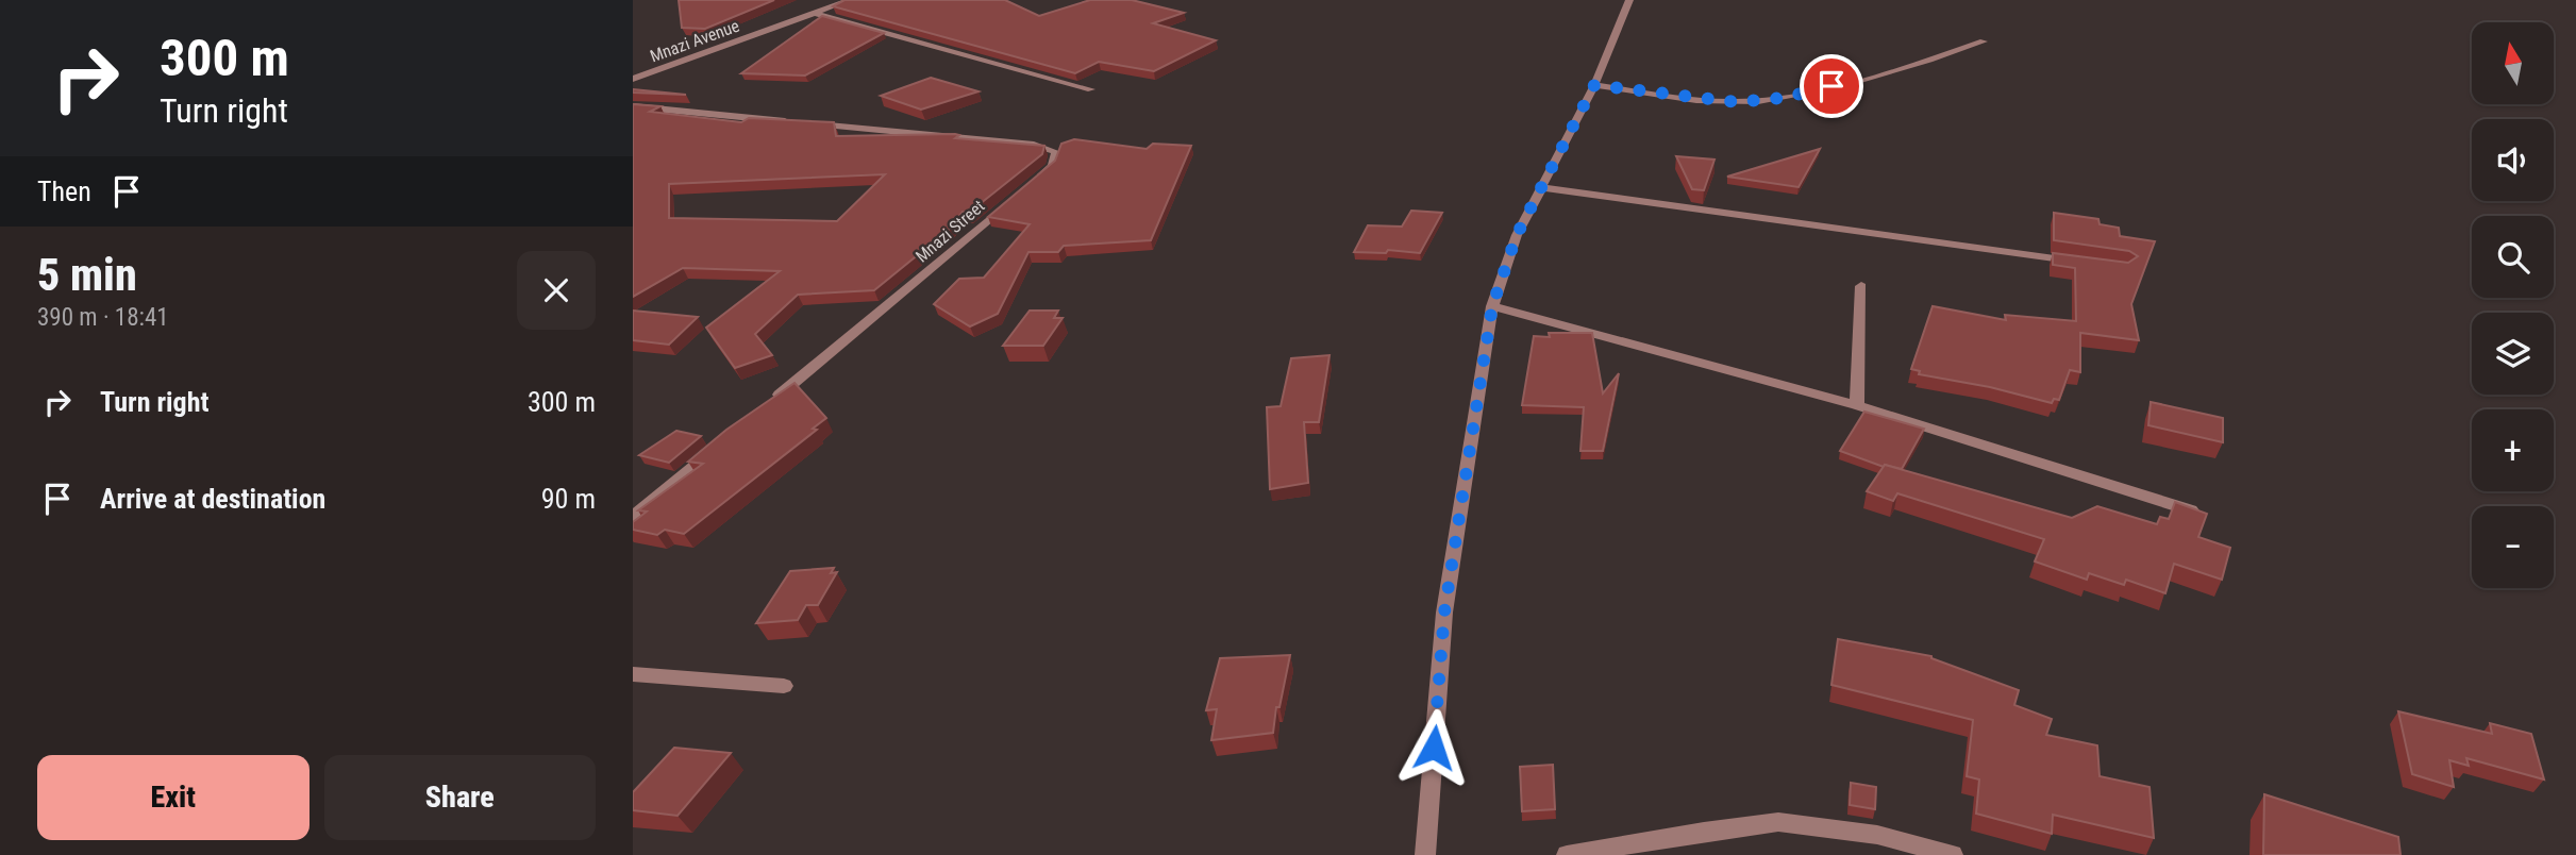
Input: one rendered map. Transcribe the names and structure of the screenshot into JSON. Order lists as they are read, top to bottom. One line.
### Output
{"streets":{"street":["Mnazi Avenue","Mnazi Street"]},"north":"top","page":{"turn":["300 m","Turn right"],"map_buttons":["+","−"],"then":"Then","heading":["5 min","390 m · 18:41"],"list":[{"name":"Turn right","value":"300 m"},{"name":"Arrive at destination","value":"90 m"}],"buttons":["Exit","Share"]}}
